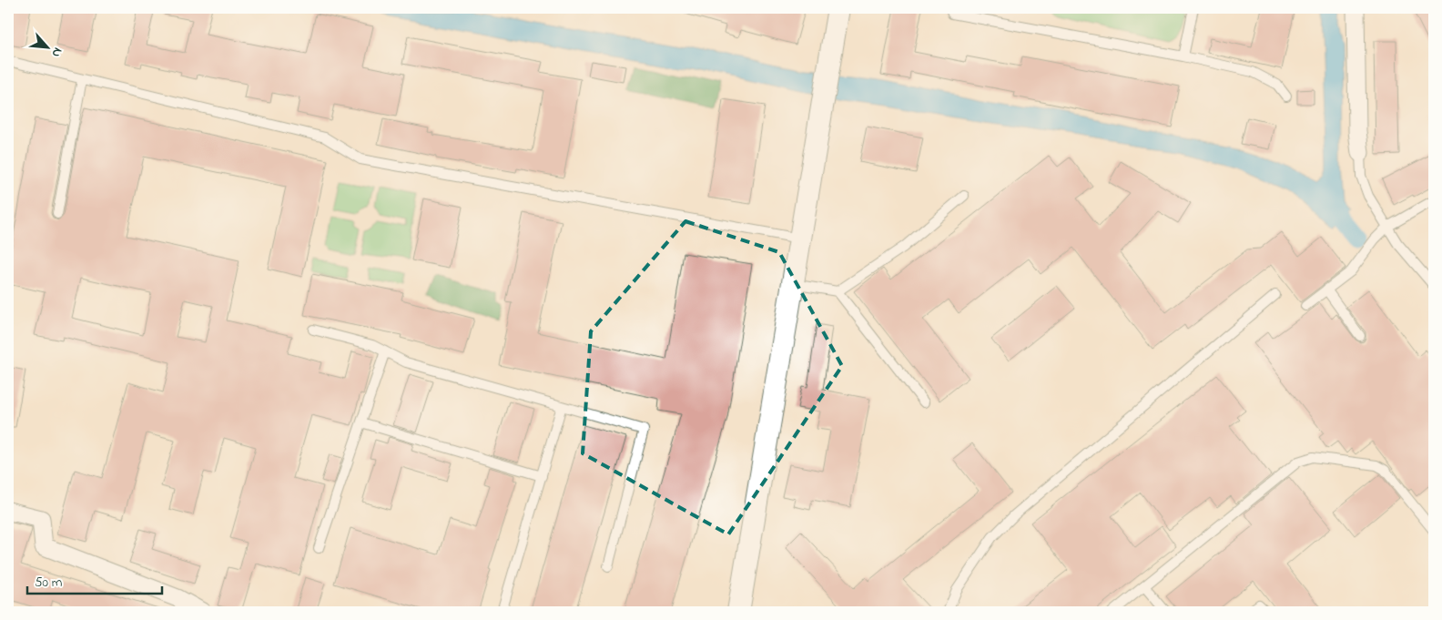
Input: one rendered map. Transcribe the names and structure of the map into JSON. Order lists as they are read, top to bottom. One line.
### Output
{"scale_bar":"50 m","north":"bottom right"}
